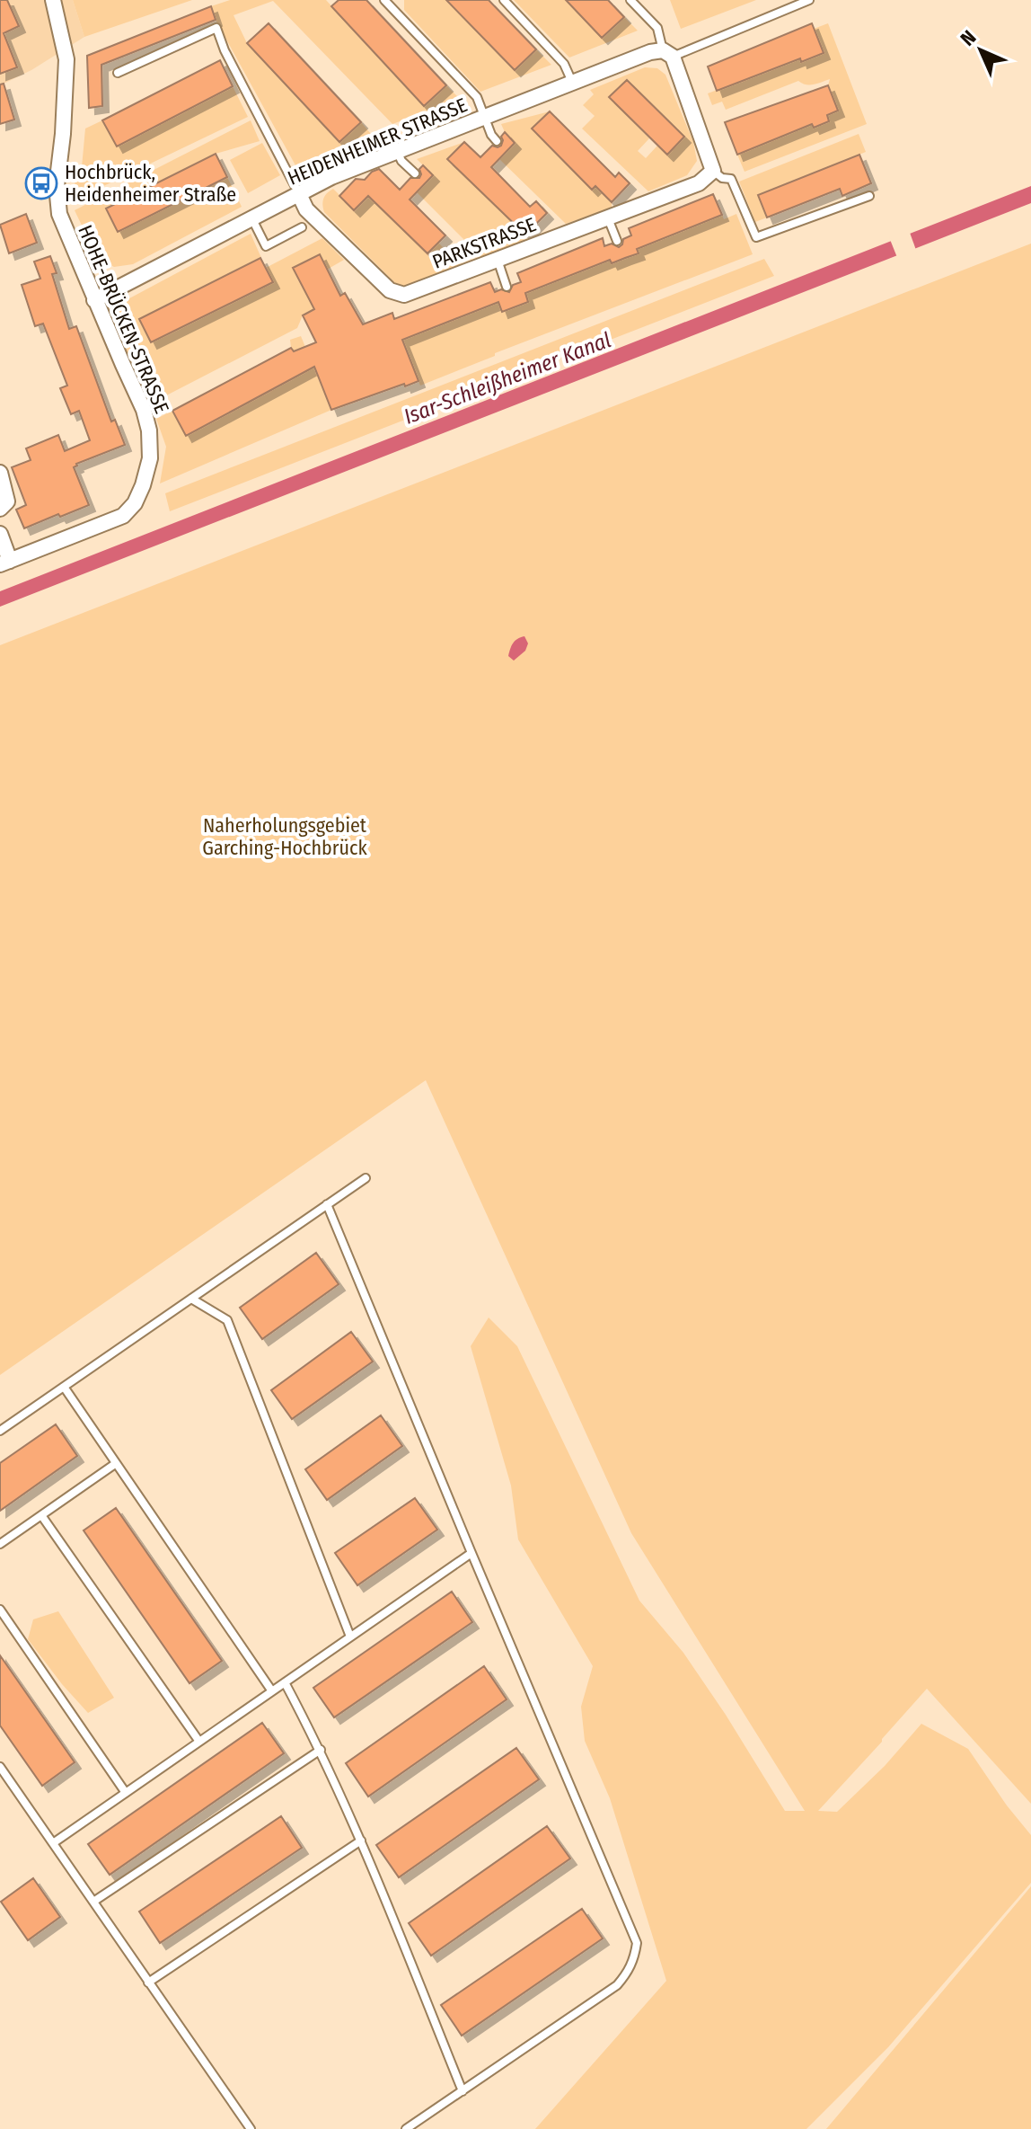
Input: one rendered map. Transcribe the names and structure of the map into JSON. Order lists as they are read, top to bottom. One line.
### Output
{"streets":{"street":["HEIDENHEIMER STRASSE","PARKSTRASSE","HOHE-BRÜCKEN-STRASSE"]},"crossings":[["HEIDENHEIMER STRASSE","PARKSTRASSE"],["HEIDENHEIMER STRASSE","HOHE-BRÜCKEN-STRASSE"]],"water":["Isar-Schleißheimer Kanal"],"parks":["Naherholungsgebiet Garching-Hochbrück"],"places":{"bus stop":["Hochbrück, Heidenheimer Straße"]},"north":"top left"}
